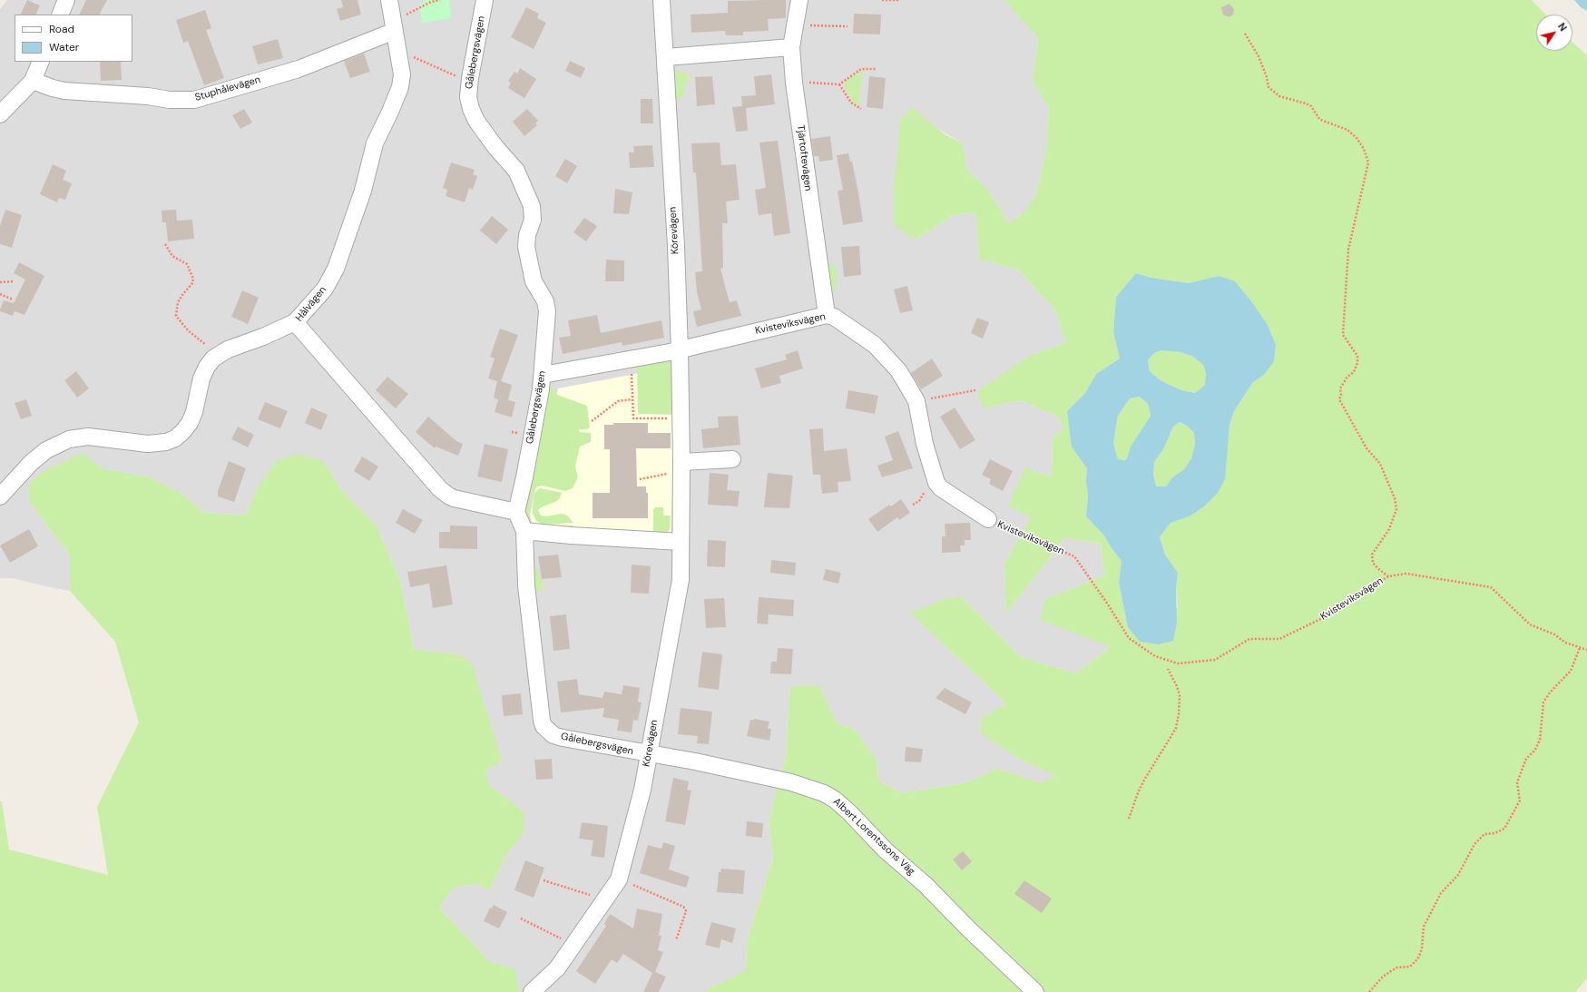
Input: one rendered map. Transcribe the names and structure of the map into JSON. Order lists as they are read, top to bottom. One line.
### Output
{"streets":{"street":["Gålebergsvägen","Stuphålevägen","Tjärtoftevägen","Körevägen","Hålvägen","Kvisteviksvägen","Albert Lorentssons Väg"]},"crossings":[["Gålebergsvägen","Körevägen"],["Gålebergsvägen","Hålvägen"],["Gålebergsvägen","Kvisteviksvägen"],["Gålebergsvägen","Albert Lorentssons Väg"],["Stuphålevägen","Hålvägen"],["Tjärtoftevägen","Kvisteviksvägen"],["Körevägen","Kvisteviksvägen"],["Körevägen","Albert Lorentssons Väg"]],"legend":["Road","Water"],"north":"top right"}
